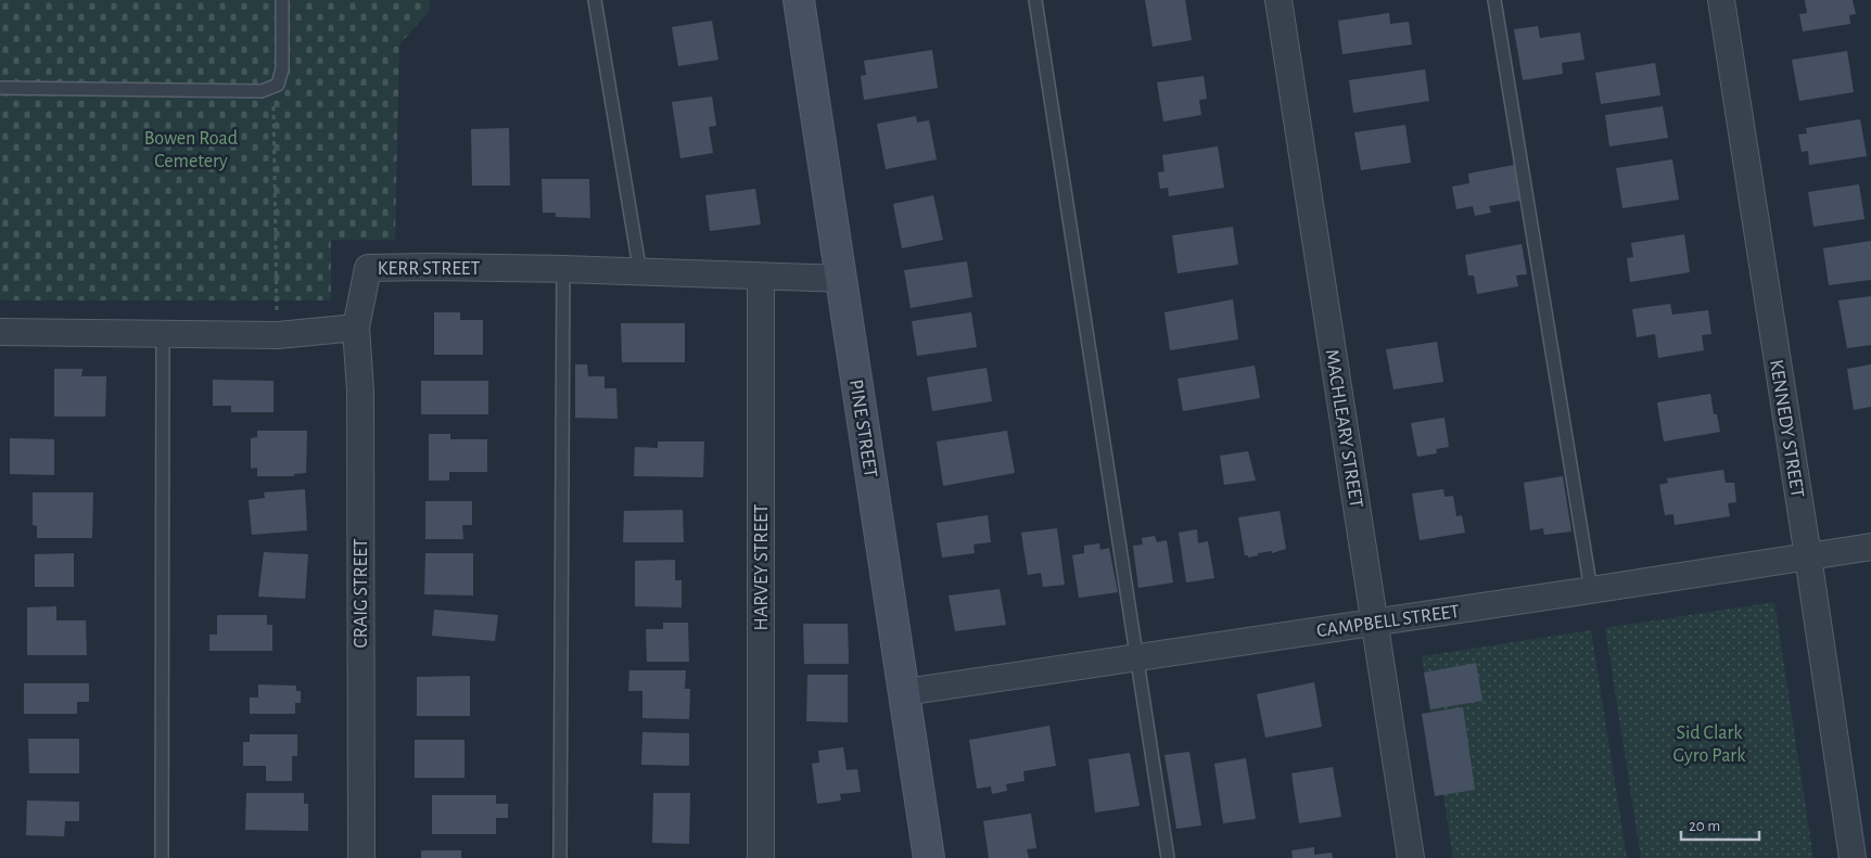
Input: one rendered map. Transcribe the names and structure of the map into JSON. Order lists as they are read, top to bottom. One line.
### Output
{"streets":{"street":["KERR STREET","PINE STREET","MACHLEARY STREET","KENNEDY STREET","HARVEY STREET","CRAIG STREET","CAMPBELL STREET"]},"crossings":[["KERR STREET","PINE STREET"],["KERR STREET","HARVEY STREET"],["KERR STREET","CRAIG STREET"],["PINE STREET","CAMPBELL STREET"],["MACHLEARY STREET","CAMPBELL STREET"],["KENNEDY STREET","CAMPBELL STREET"]],"parks":["Bowen Road Cemetery","Sid Clark Gyro Park"],"scale_bar":"20 m"}
